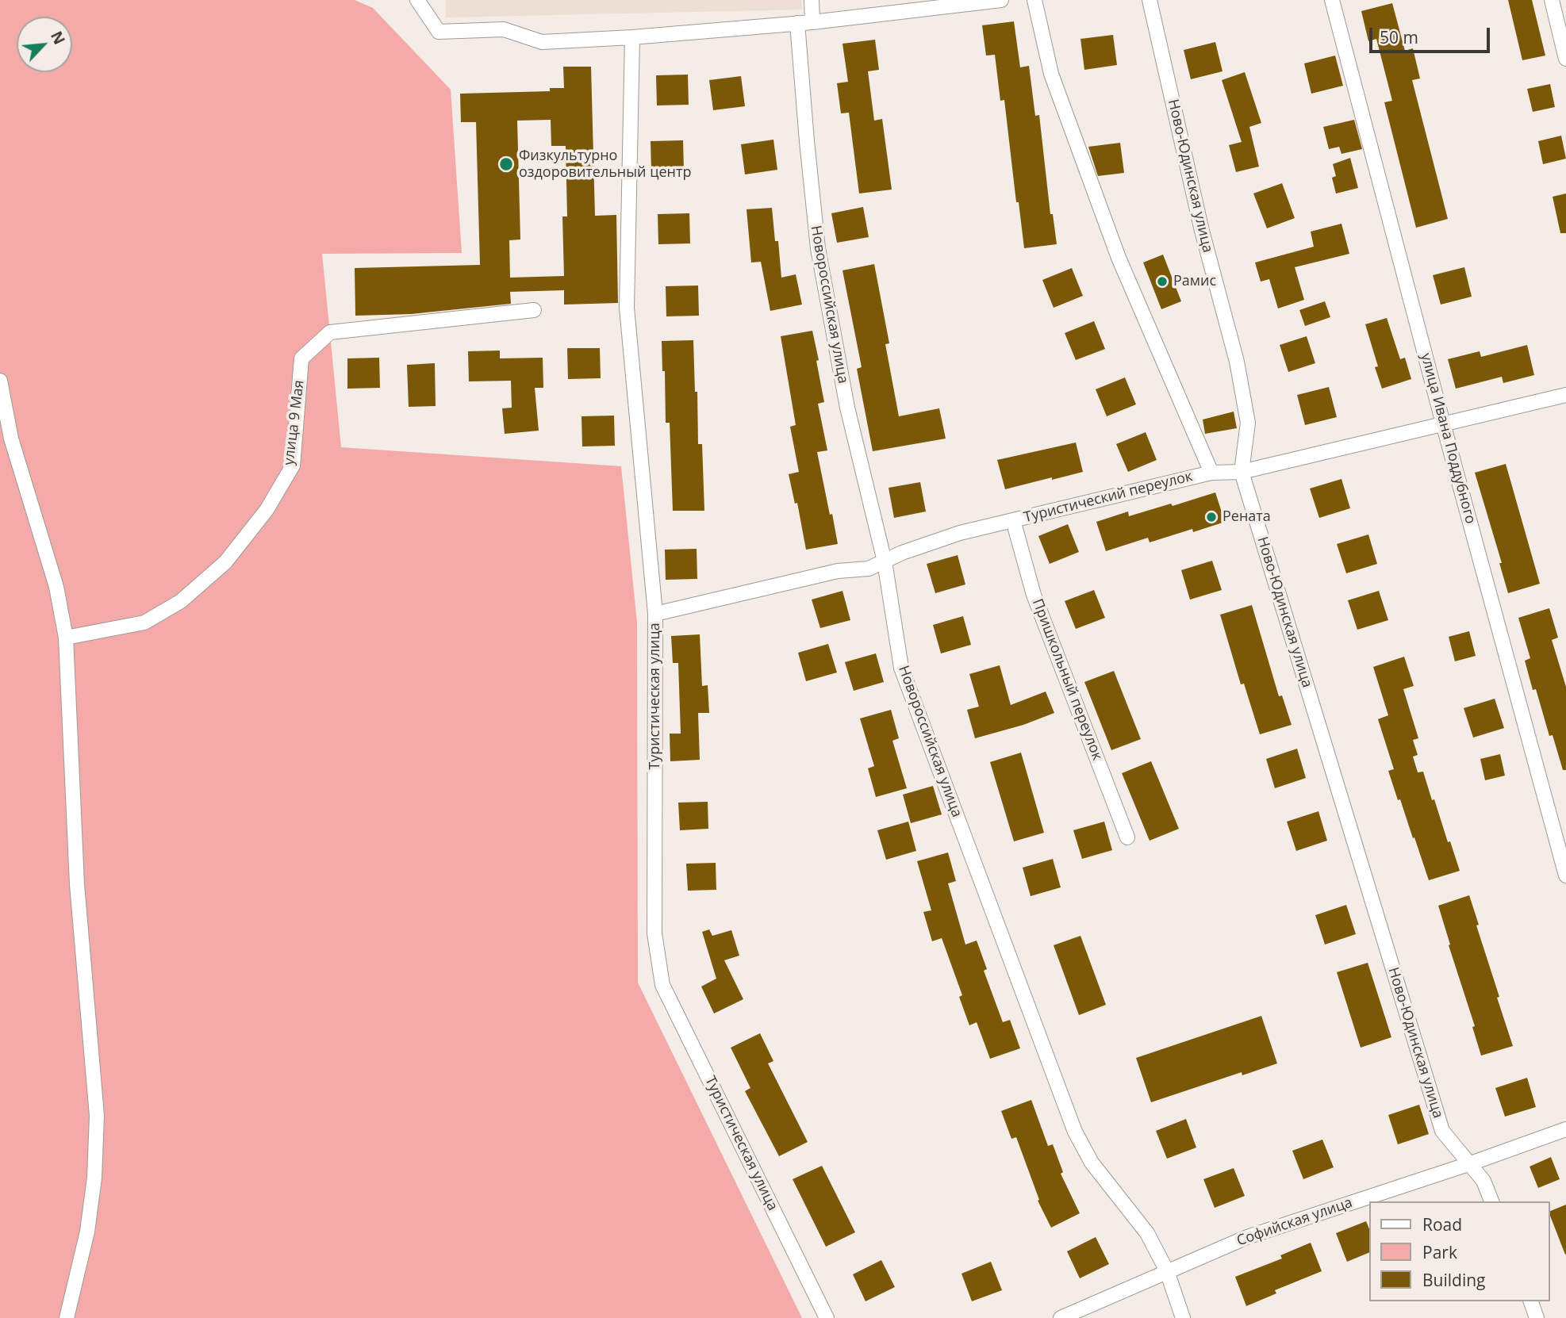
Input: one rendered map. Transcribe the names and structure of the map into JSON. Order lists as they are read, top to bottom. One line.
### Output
{"streets":{"street":["Ново-Юдинская улица","Новороссийская улица","улица 9 Мая","улица Ивана Поддубного","Туристический переулок","Пришкольный переулок","Туристическая улица","Софийская улица"]},"crossings":[["Ново-Юдинская улица","Туристический переулок"],["Ново-Юдинская улица","Софийская улица"],["Новороссийская улица","Туристический переулок"],["Новороссийская улица","Софийская улица"],["улица Ивана Поддубного","Туристический переулок"],["Туристический переулок","Пришкольный переулок"],["Туристический переулок","Туристическая улица"]],"places":["Физкультурно оздоровительный центр","Рамис","Рената"],"legend":["Road","Park","Building"],"scale_bar":"50 m","north":"top right"}
